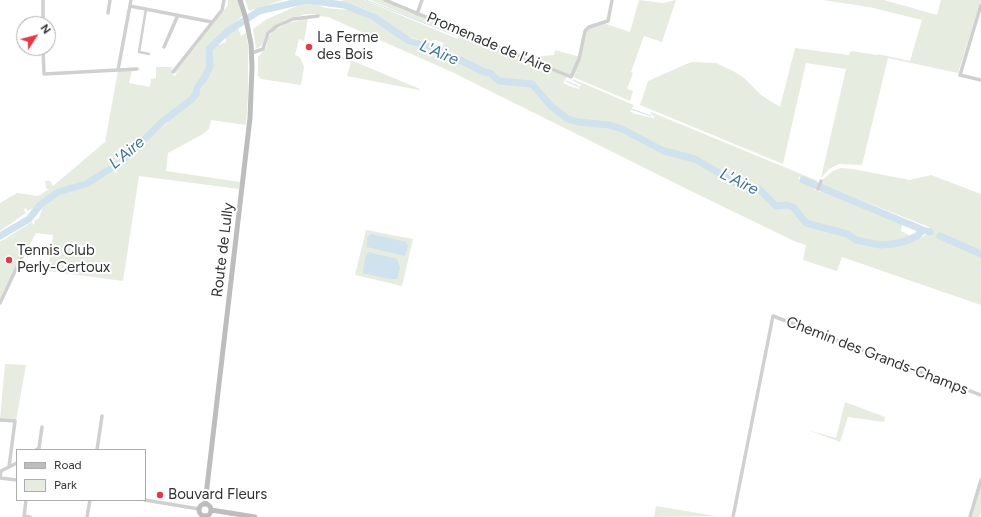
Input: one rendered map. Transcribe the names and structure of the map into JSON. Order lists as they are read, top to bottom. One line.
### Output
{"streets":{"main road":["Route de Lully"],"street":["Promenade de l'Aire","Chemin des Grands-Champs"]},"water":["L'Aire"],"places":["La Ferme des Bois","Tennis Club Perly-Certoux","Bouvard Fleurs"],"legend":["Road","Park"],"north":"top right"}
